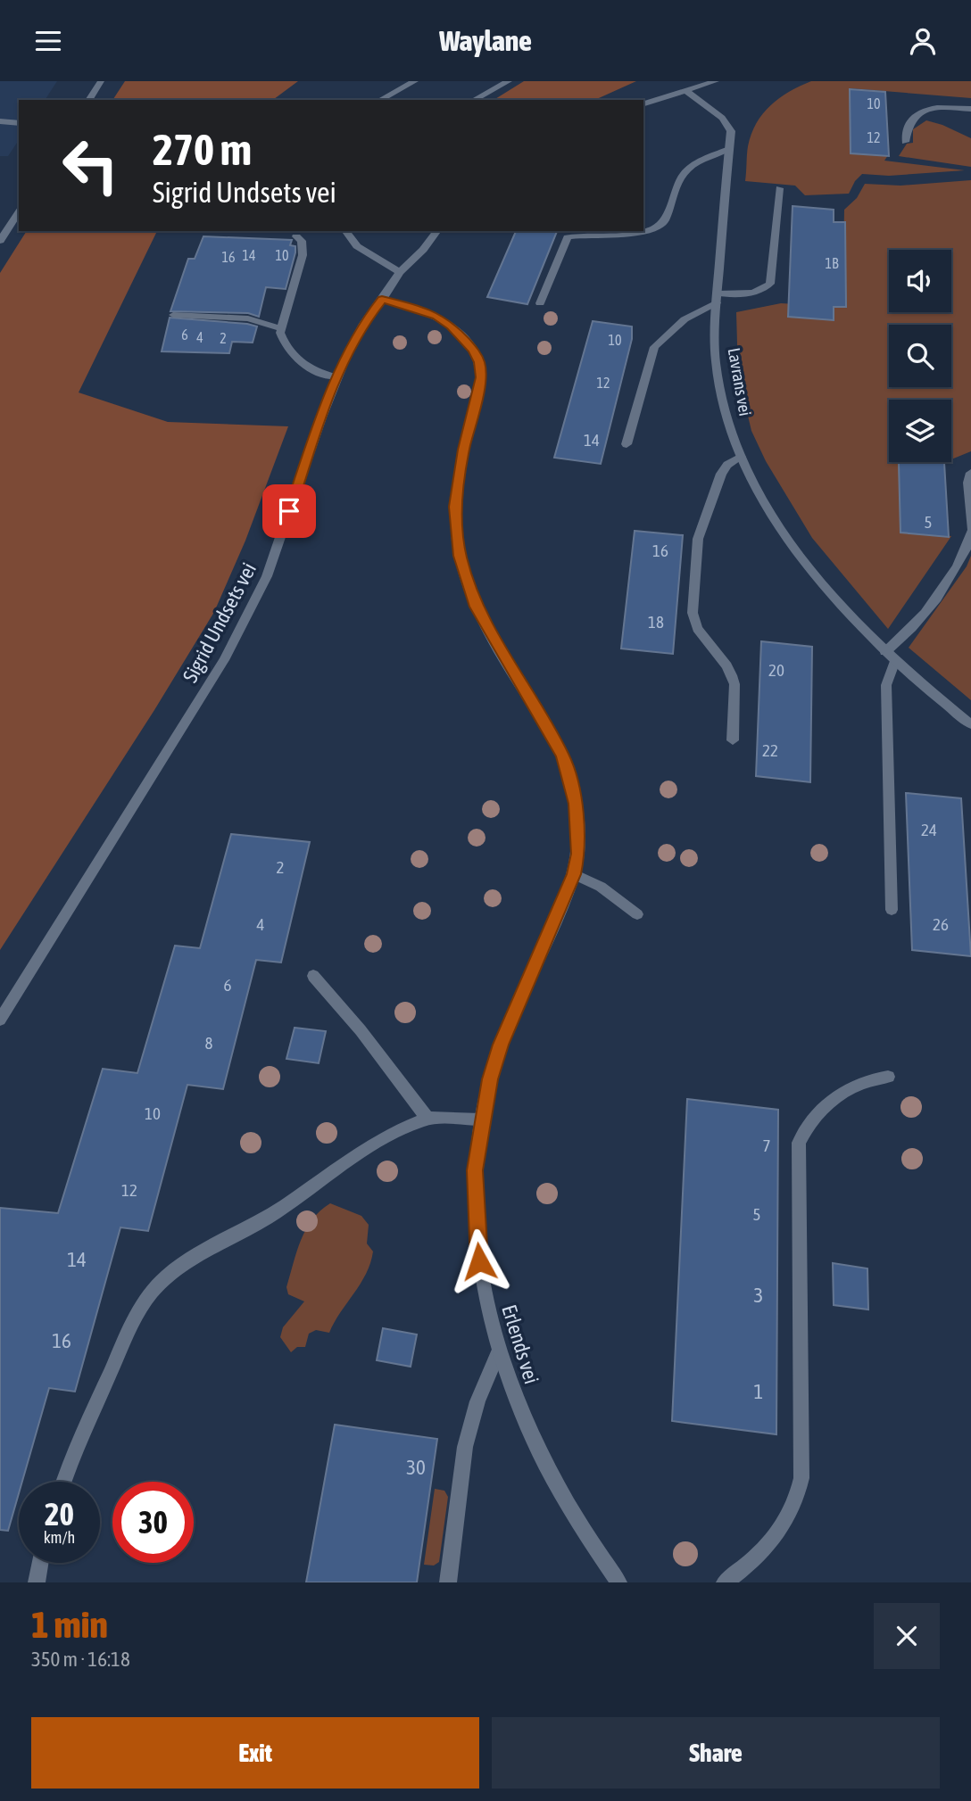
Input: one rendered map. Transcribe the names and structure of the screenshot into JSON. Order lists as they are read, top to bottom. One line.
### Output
{"streets":{"street":["Lavrans vei","Sigrid Undsets vei","Erlends vei"]},"crossings":[["Sigrid Undsets vei","Erlends vei"]],"house_numbers":["10","12","14","10","16","1B","6","4","2","10","12","14","5","16","18","20","22","24","2","4","26","6","8","10","7","12","5","14","3","16","1","30"],"page":{"header":"Waylane","turn":["270 m","Sigrid Undsets vei"],"speed":"20 km/h","limit":"30","heading":["1 min","350 m · 16:18"],"buttons":["Exit","Share"]}}
